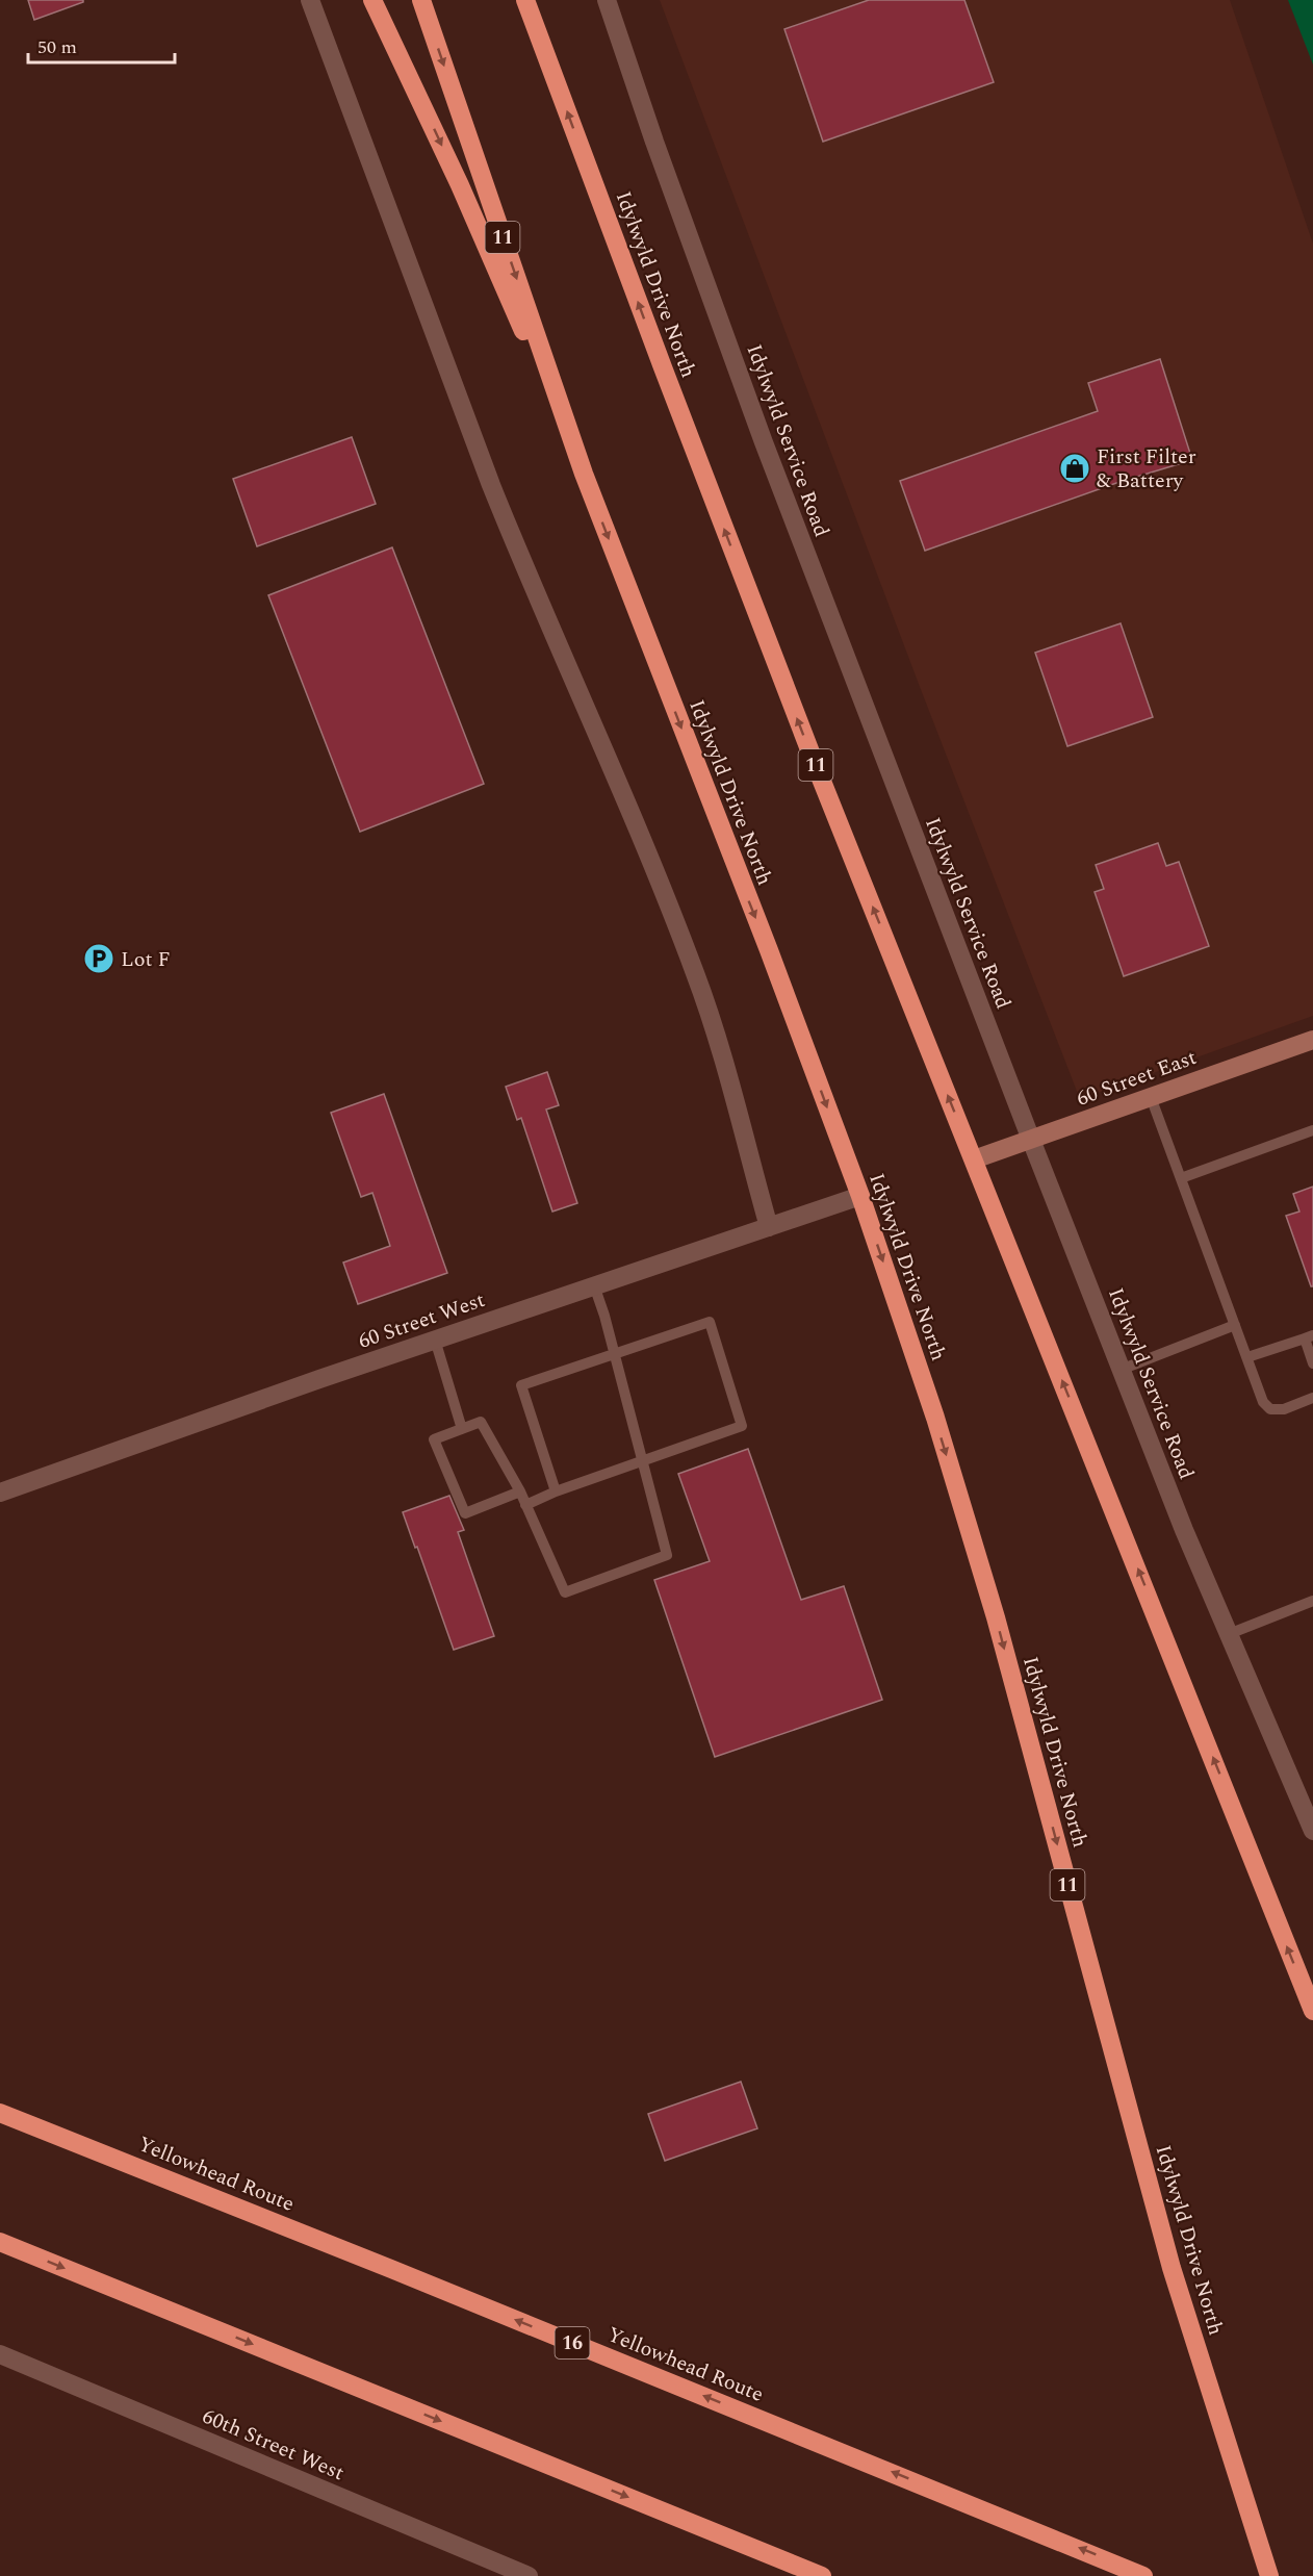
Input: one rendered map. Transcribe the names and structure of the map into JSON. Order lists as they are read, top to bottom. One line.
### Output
{"streets":{"highway":["11","Idylwyld Drive North","Yellowhead Route","16"],"street":["Idylwyld Service Road","60 Street East","60 Street West","60th Street West"]},"crossings":[["Idylwyld Drive North","60 Street East"],["Idylwyld Drive North","60 Street West"],["Idylwyld Service Road","60 Street East"]],"places":{"shop":["First Filter & Battery"],"parking":["Lot F"]},"scale_bar":"50 m"}
